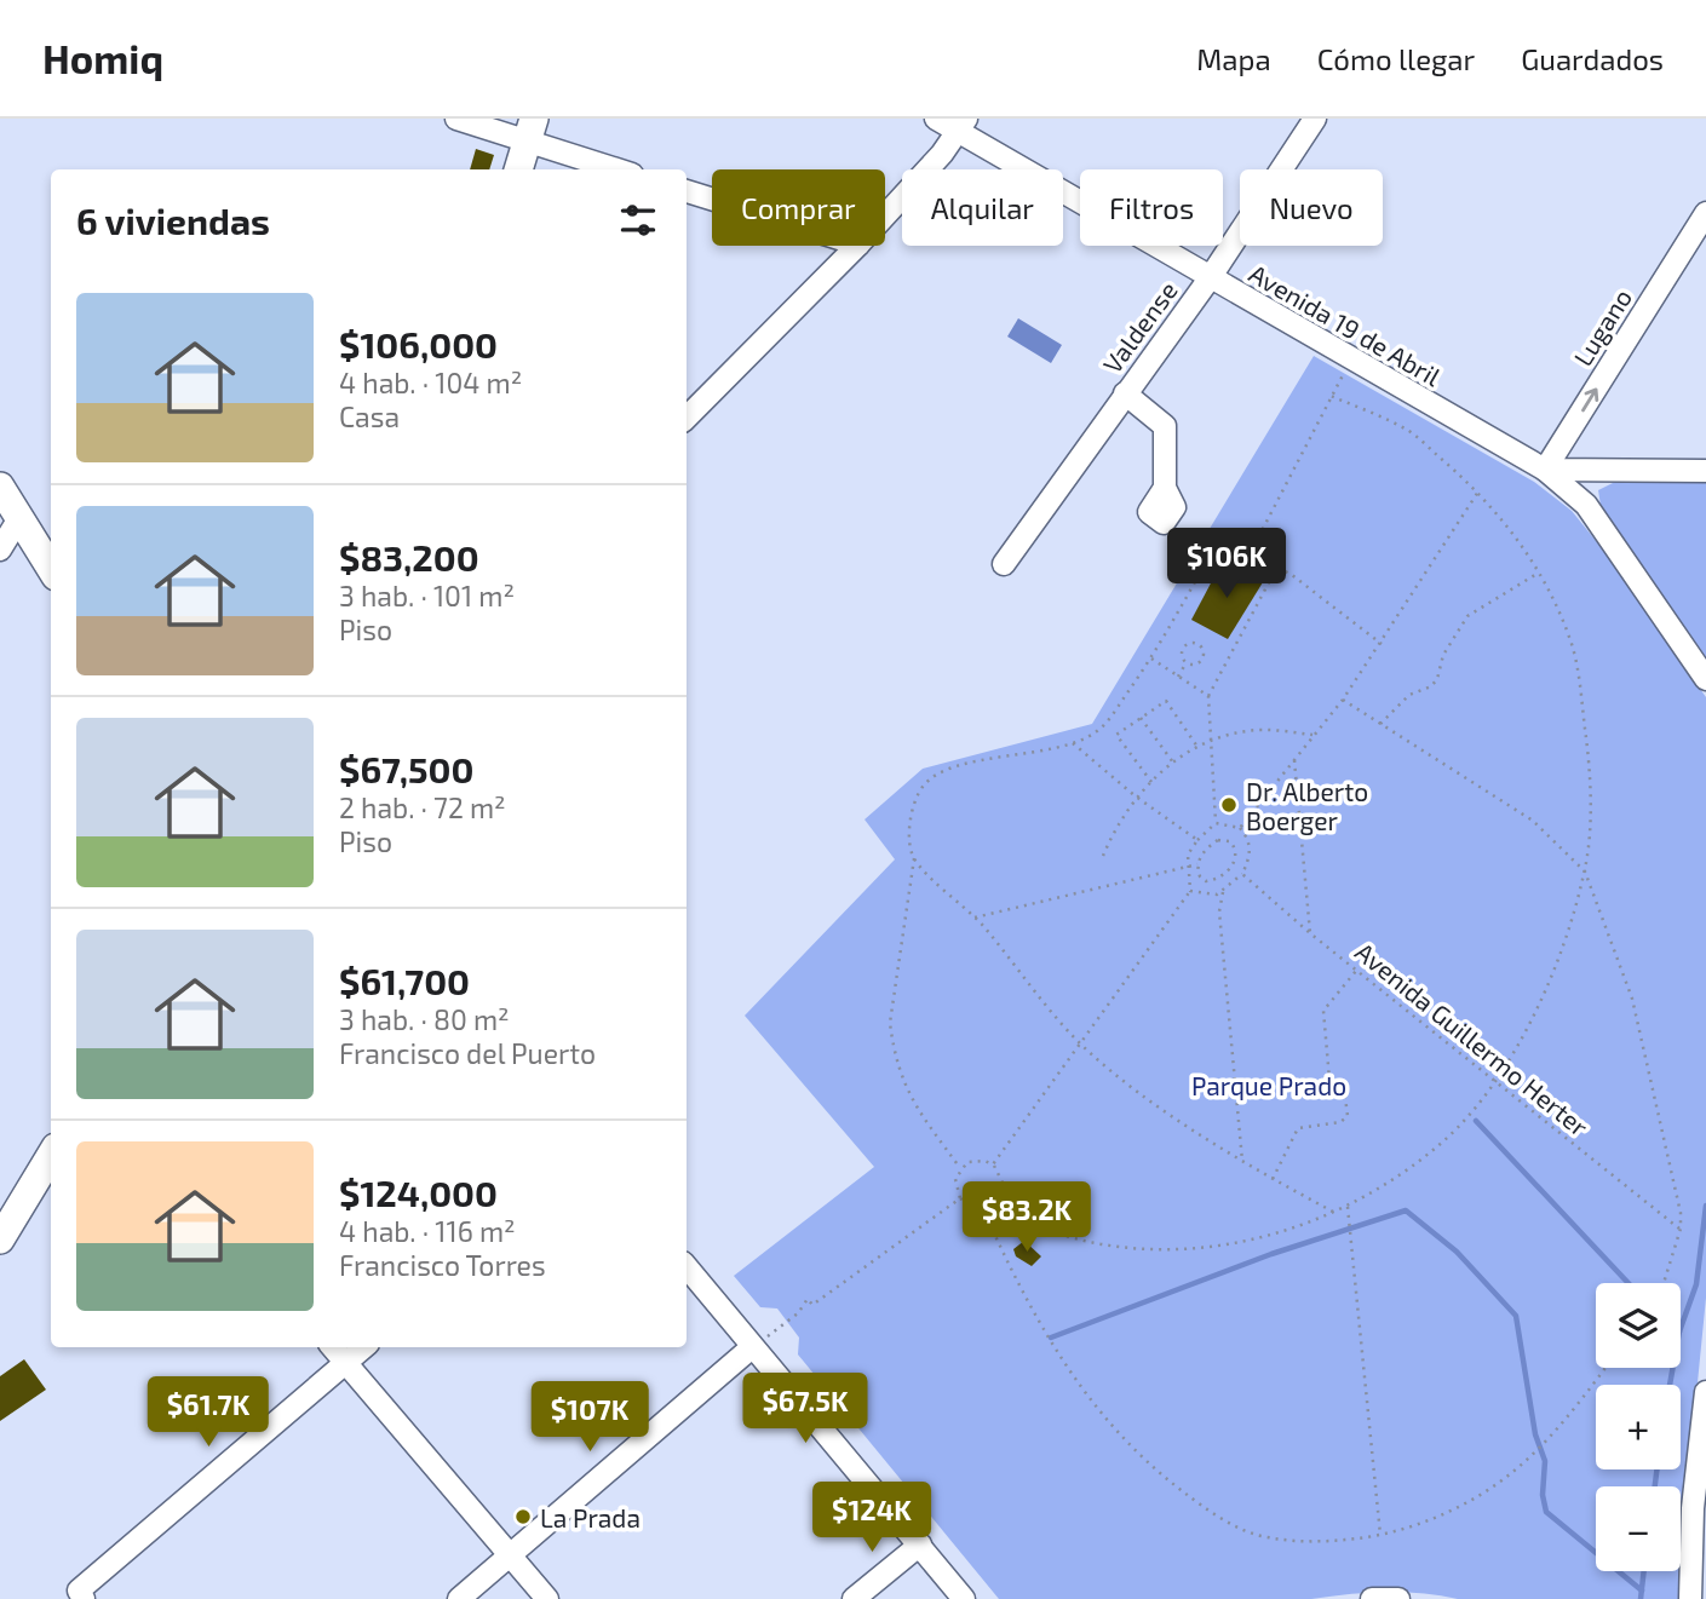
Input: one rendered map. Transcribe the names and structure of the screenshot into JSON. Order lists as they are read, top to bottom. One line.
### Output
{"streets":{"street":["Avenida 19 de Abril","Valdense","Lugano"],"path":["Avenida Guillermo Herter"]},"crossings":[["Avenida 19 de Abril","Valdense"],["Avenida 19 de Abril","Lugano"]],"one_way":["Lugano"],"parks":["Parque Prado"],"places":["Dr. Alberto Boerger","La Prada"],"page":{"header":"Homiq","nav":["Mapa","Cómo llegar","Guardados"],"chip":["Comprar","Alquilar","Filtros","Nuevo"],"heading":"6 viviendas","list":[{"name":"$106,000","note":"4 hab. · 104 m² · Casa"},{"name":"$83,200","note":"3 hab. · 101 m² · Piso"},{"name":"$67,500","note":"2 hab. · 72 m² · Piso"},{"name":"$61,700","note":"3 hab. · 80 m² · Francisco del Puerto"},{"name":"$124,000","note":"4 hab. · 116 m² · Francisco Torres"}],"price":["$106K","$83.2K","$67.5K","$61.7K","$107K","$124K"],"map_buttons":["+","−"]}}
